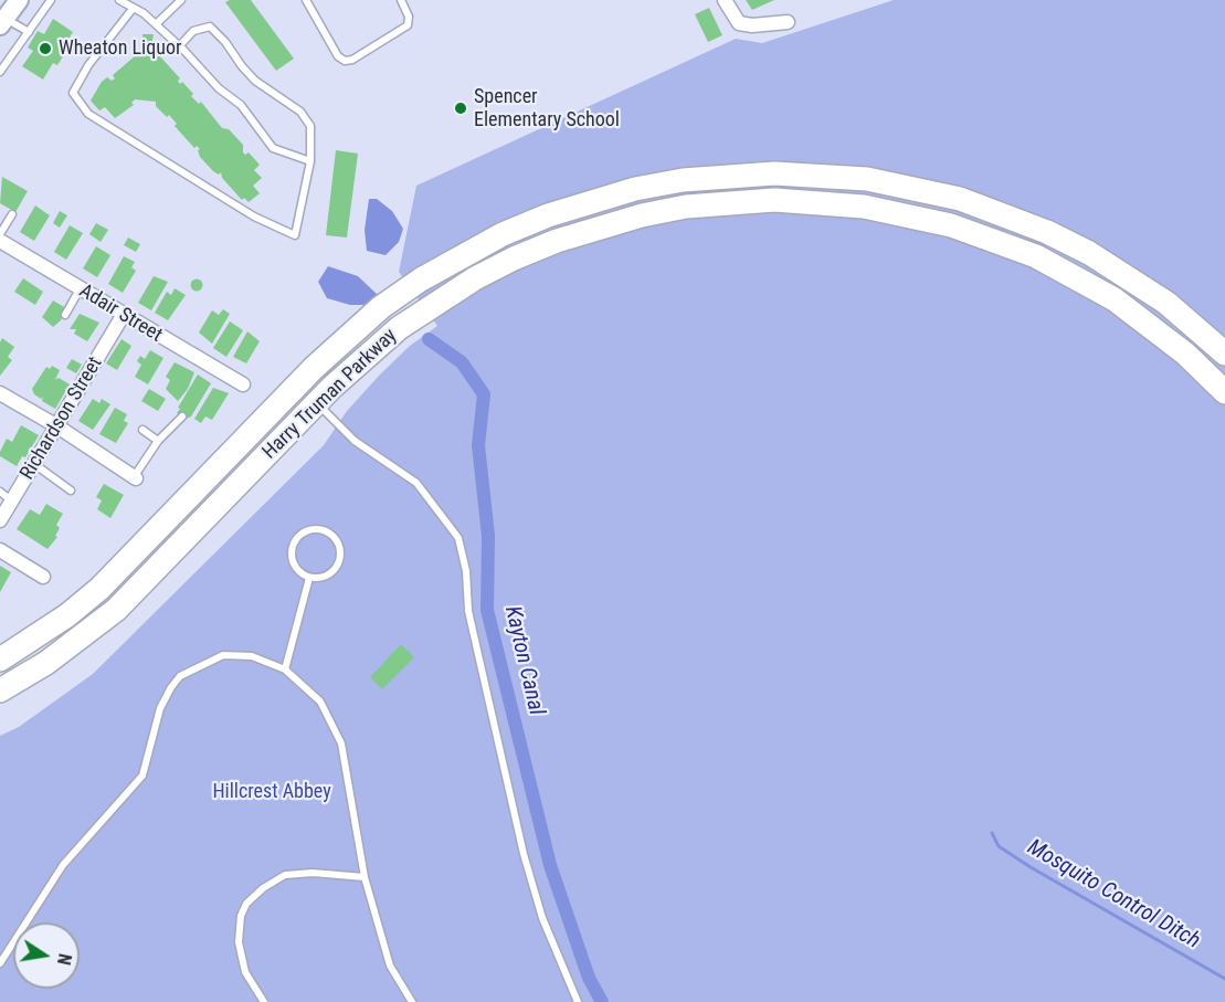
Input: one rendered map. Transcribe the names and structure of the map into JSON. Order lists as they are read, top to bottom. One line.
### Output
{"streets":{"highway":["Harry Truman Parkway"],"street":["Adair Street","Richardson Street"]},"crossings":[["Adair Street","Richardson Street"]],"water":["Kayton Canal","Mosquito Control Ditch"],"parks":["Hillcrest Abbey"],"places":["Wheaton Liquor","Spencer Elementary School"],"north":"right"}
